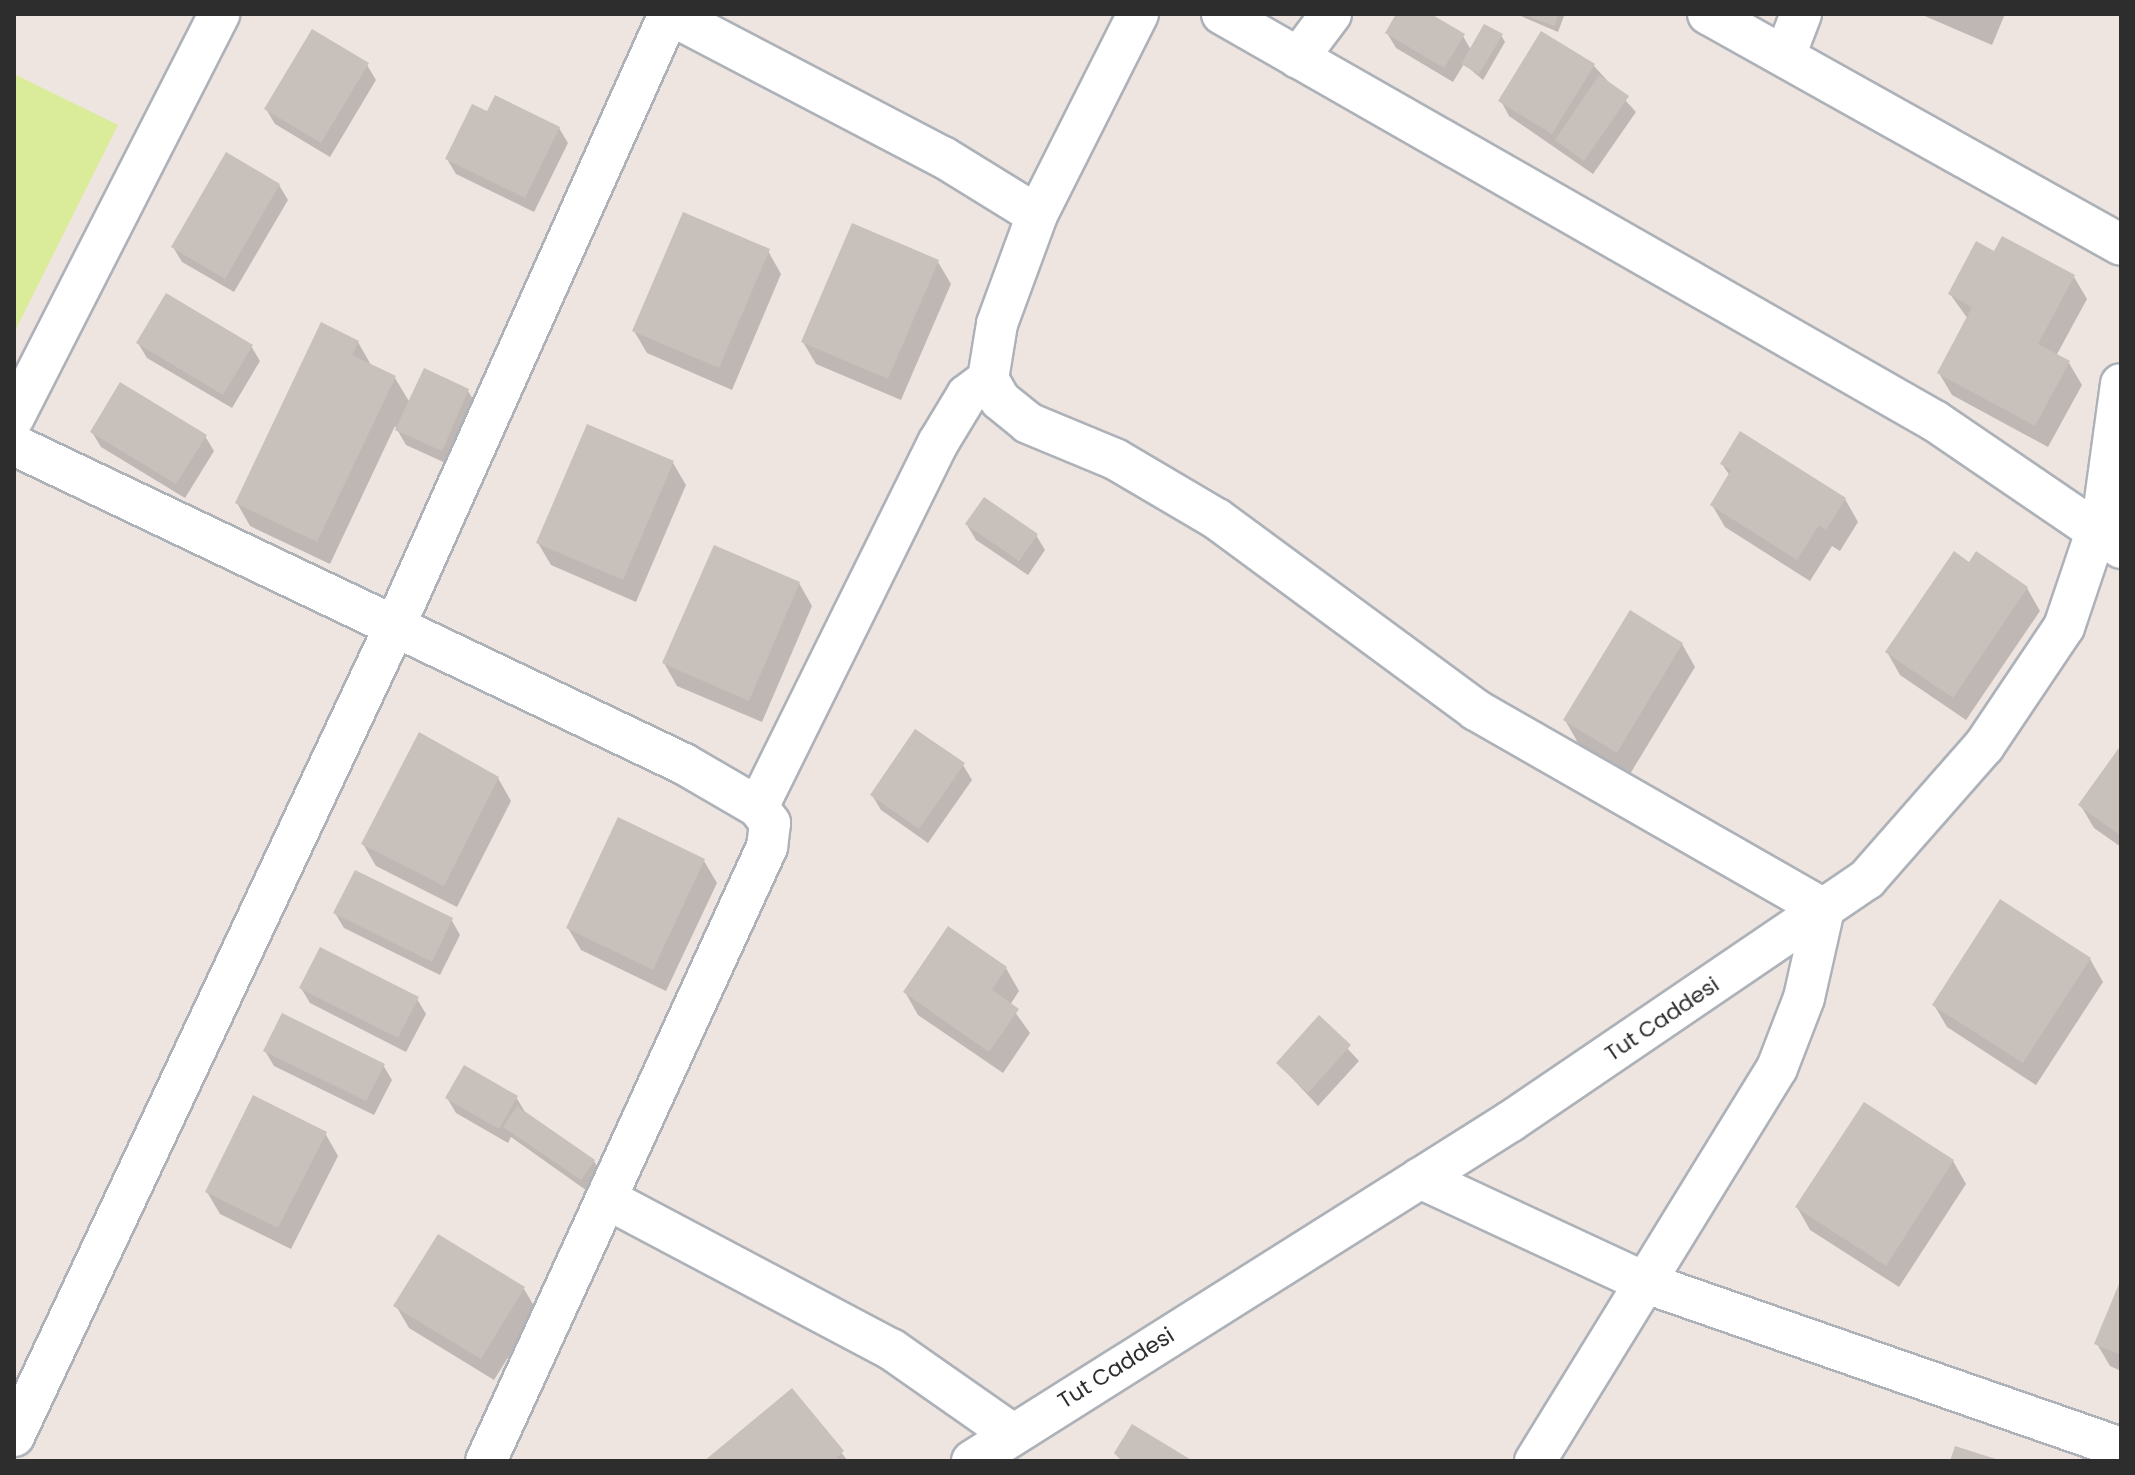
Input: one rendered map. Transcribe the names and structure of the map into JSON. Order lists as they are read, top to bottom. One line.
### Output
{"streets":{"street":["Tut Caddesi"]}}
